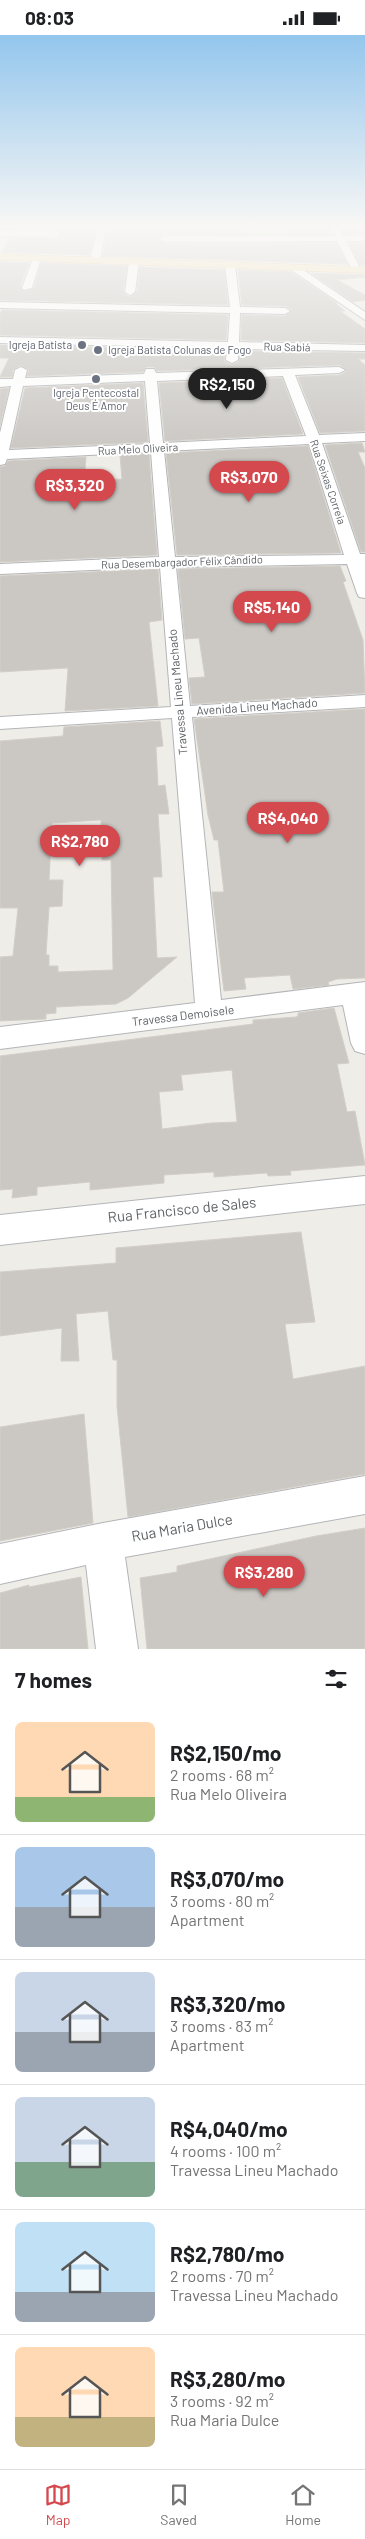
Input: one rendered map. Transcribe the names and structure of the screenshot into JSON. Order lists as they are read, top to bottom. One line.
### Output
{"streets":{"street":["Rua Sabiá","Rua Melo Oliveira","Rua Seixas Correia","Rua Desembargador Félix Cândido","Travessa Lineu Machado","Avenida Lineu Machado","Travessa Demoisele","Rua Francisco de Sales","Rua Maria Dulce"]},"crossings":[["Rua Melo Oliveira","Rua Seixas Correia"],["Rua Melo Oliveira","Travessa Lineu Machado"],["Rua Seixas Correia","Rua Desembargador Félix Cândido"],["Rua Desembargador Félix Cândido","Travessa Lineu Machado"],["Travessa Lineu Machado","Avenida Lineu Machado"],["Travessa Lineu Machado","Travessa Demoisele"]],"places":["Igreja Batista","Igreja Batista Colunas de Fogo","Igreja Pentecostal Deus É Amor"],"page":{"status":"08:03","price":["R$2,150","R$3,070","R$3,320","R$5,140","R$4,040","R$2,780","R$3,280"],"heading":"7 homes","list":[{"name":"R$2,150/mo","note":"2 rooms · 68 m² · Rua Melo Oliveira"},{"name":"R$3,070/mo","note":"3 rooms · 80 m² · Apartment"},{"name":"R$3,320/mo","note":"3 rooms · 83 m² · Apartment"},{"name":"R$4,040/mo","note":"4 rooms · 100 m² · Travessa Lineu Machado"},{"name":"R$2,780/mo","note":"2 rooms · 70 m² · Travessa Lineu Machado"},{"name":"R$3,280/mo","note":"3 rooms · 92 m² · Rua Maria Dulce"}],"tabs":["Map","Saved","Home"]}}
